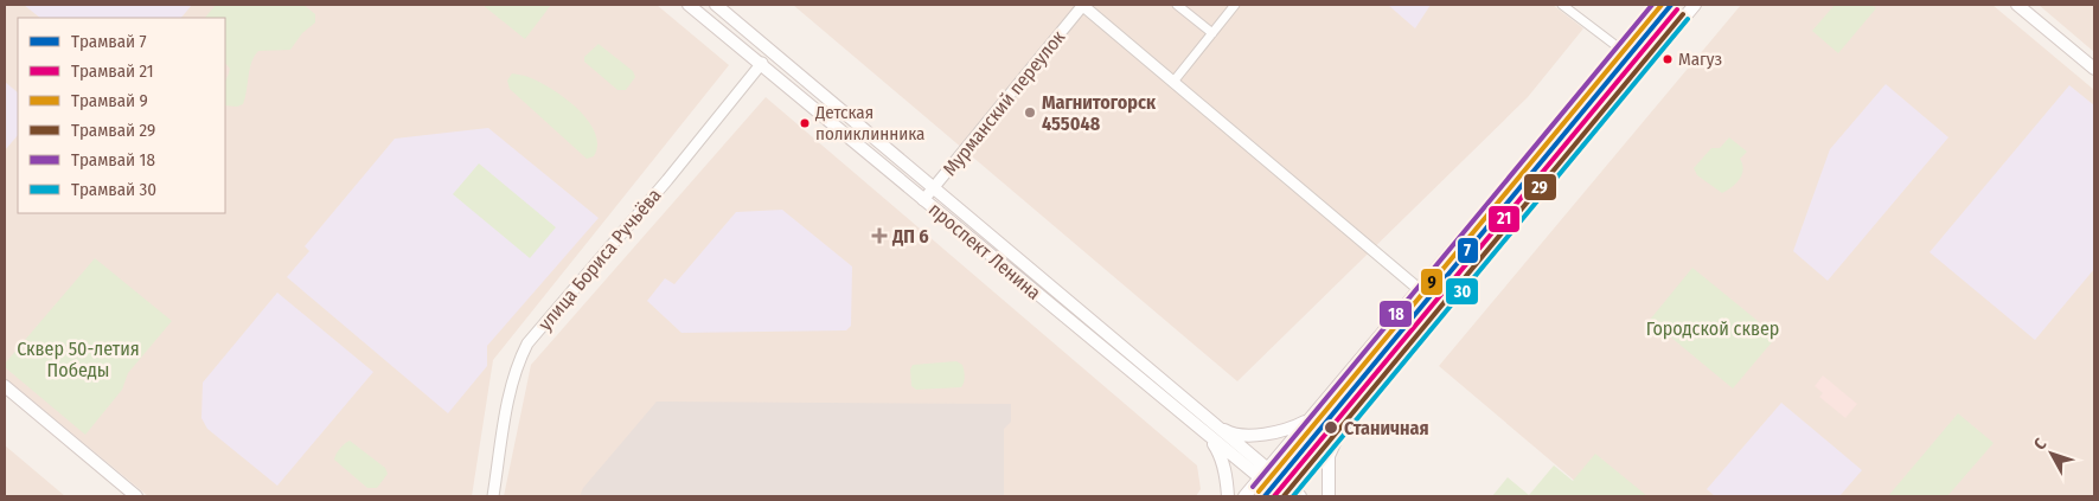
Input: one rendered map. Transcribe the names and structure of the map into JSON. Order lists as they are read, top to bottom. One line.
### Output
{"streets":{"main road":["проспект Ленина","улица Бориса Ручьёва"],"street":["Мурманский переулок"]},"crossings":[["Мурманский переулок","проспект Ленина"],["проспект Ленина","улица Бориса Ручьёва"]],"parks":["Городской сквер","Сквер 50-летия Победы"],"places":{"other":["Магуз","Магнитогорск 455048","Детская поликлинника","Станичная"],"health":["ДП 6"]},"lines":["tram line 7","tram line 9","tram line 18","tram line 21","tram line 29","tram line 30"],"legend":["Трамвай 7","Трамвай 21","Трамвай 9","Трамвай 29","Трамвай 18","Трамвай 30"],"north":"top left"}
